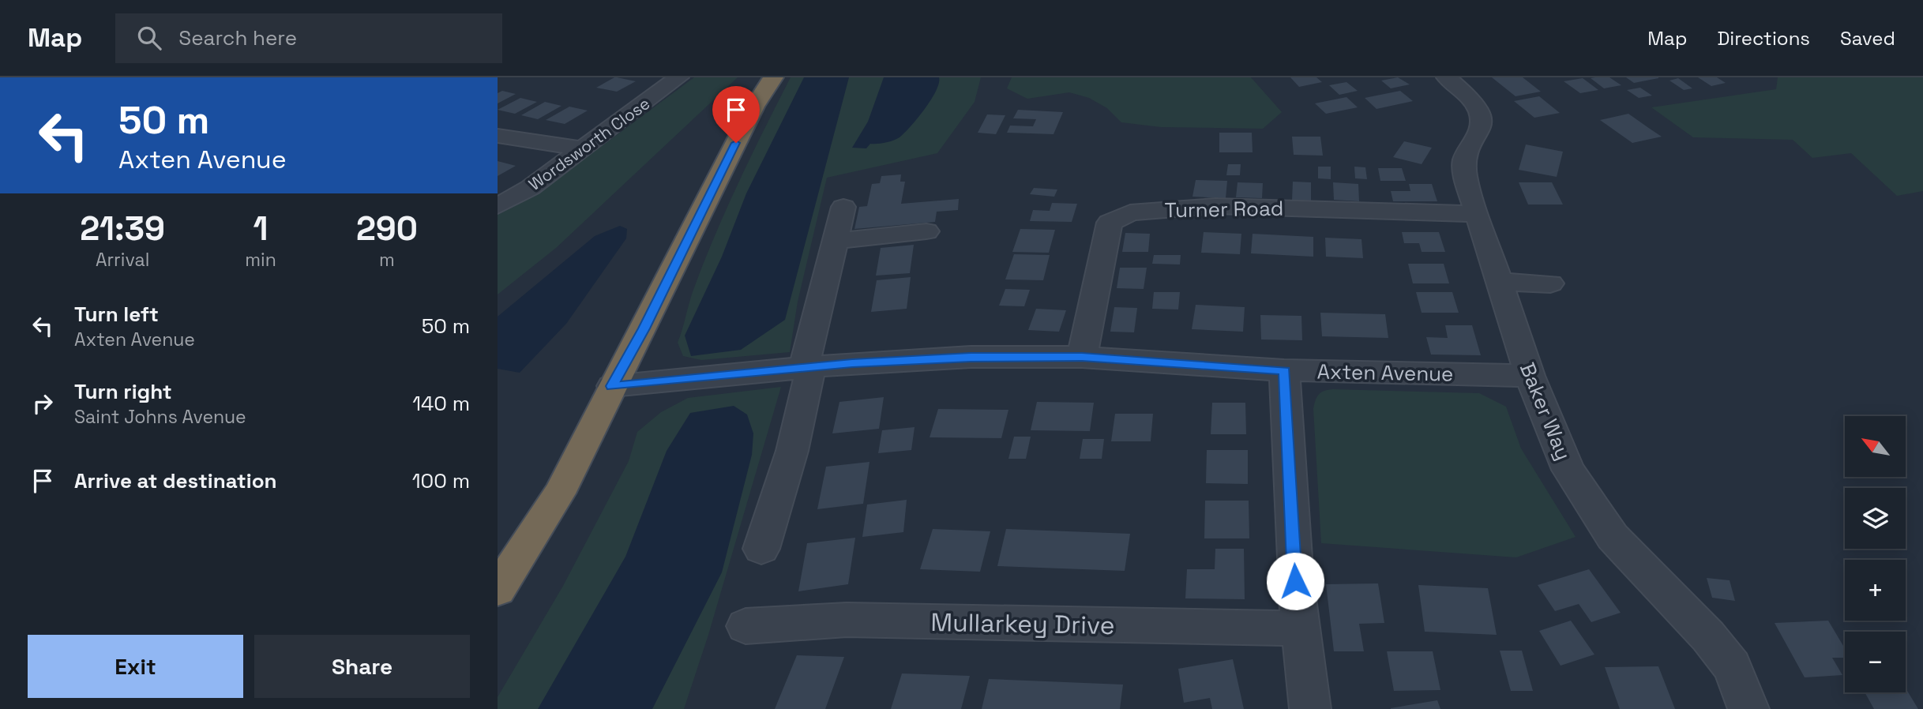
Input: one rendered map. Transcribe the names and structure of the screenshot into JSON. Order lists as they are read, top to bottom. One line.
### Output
{"streets":{"street":["Wordsworth Close","Turner Road","Axten Avenue","Baker Way","Mullarkey Drive"]},"crossings":[["Turner Road","Axten Avenue"],["Turner Road","Baker Way"],["Axten Avenue","Baker Way"]],"north":"top left","page":{"header":"Map","search":"Search here","nav":["Map","Directions","Saved"],"turn":["50 m","Axten Avenue"],"eta":["21:39","Arrival","1","min","290","m"],"list":[{"name":"Turn left","note":"Axten Avenue","value":"50 m"},{"name":"Turn right","note":"Saint Johns Avenue","value":"140 m"},{"name":"Arrive at destination","value":"100 m"}],"map_buttons":["+","−"],"buttons":["Exit","Share"]}}
